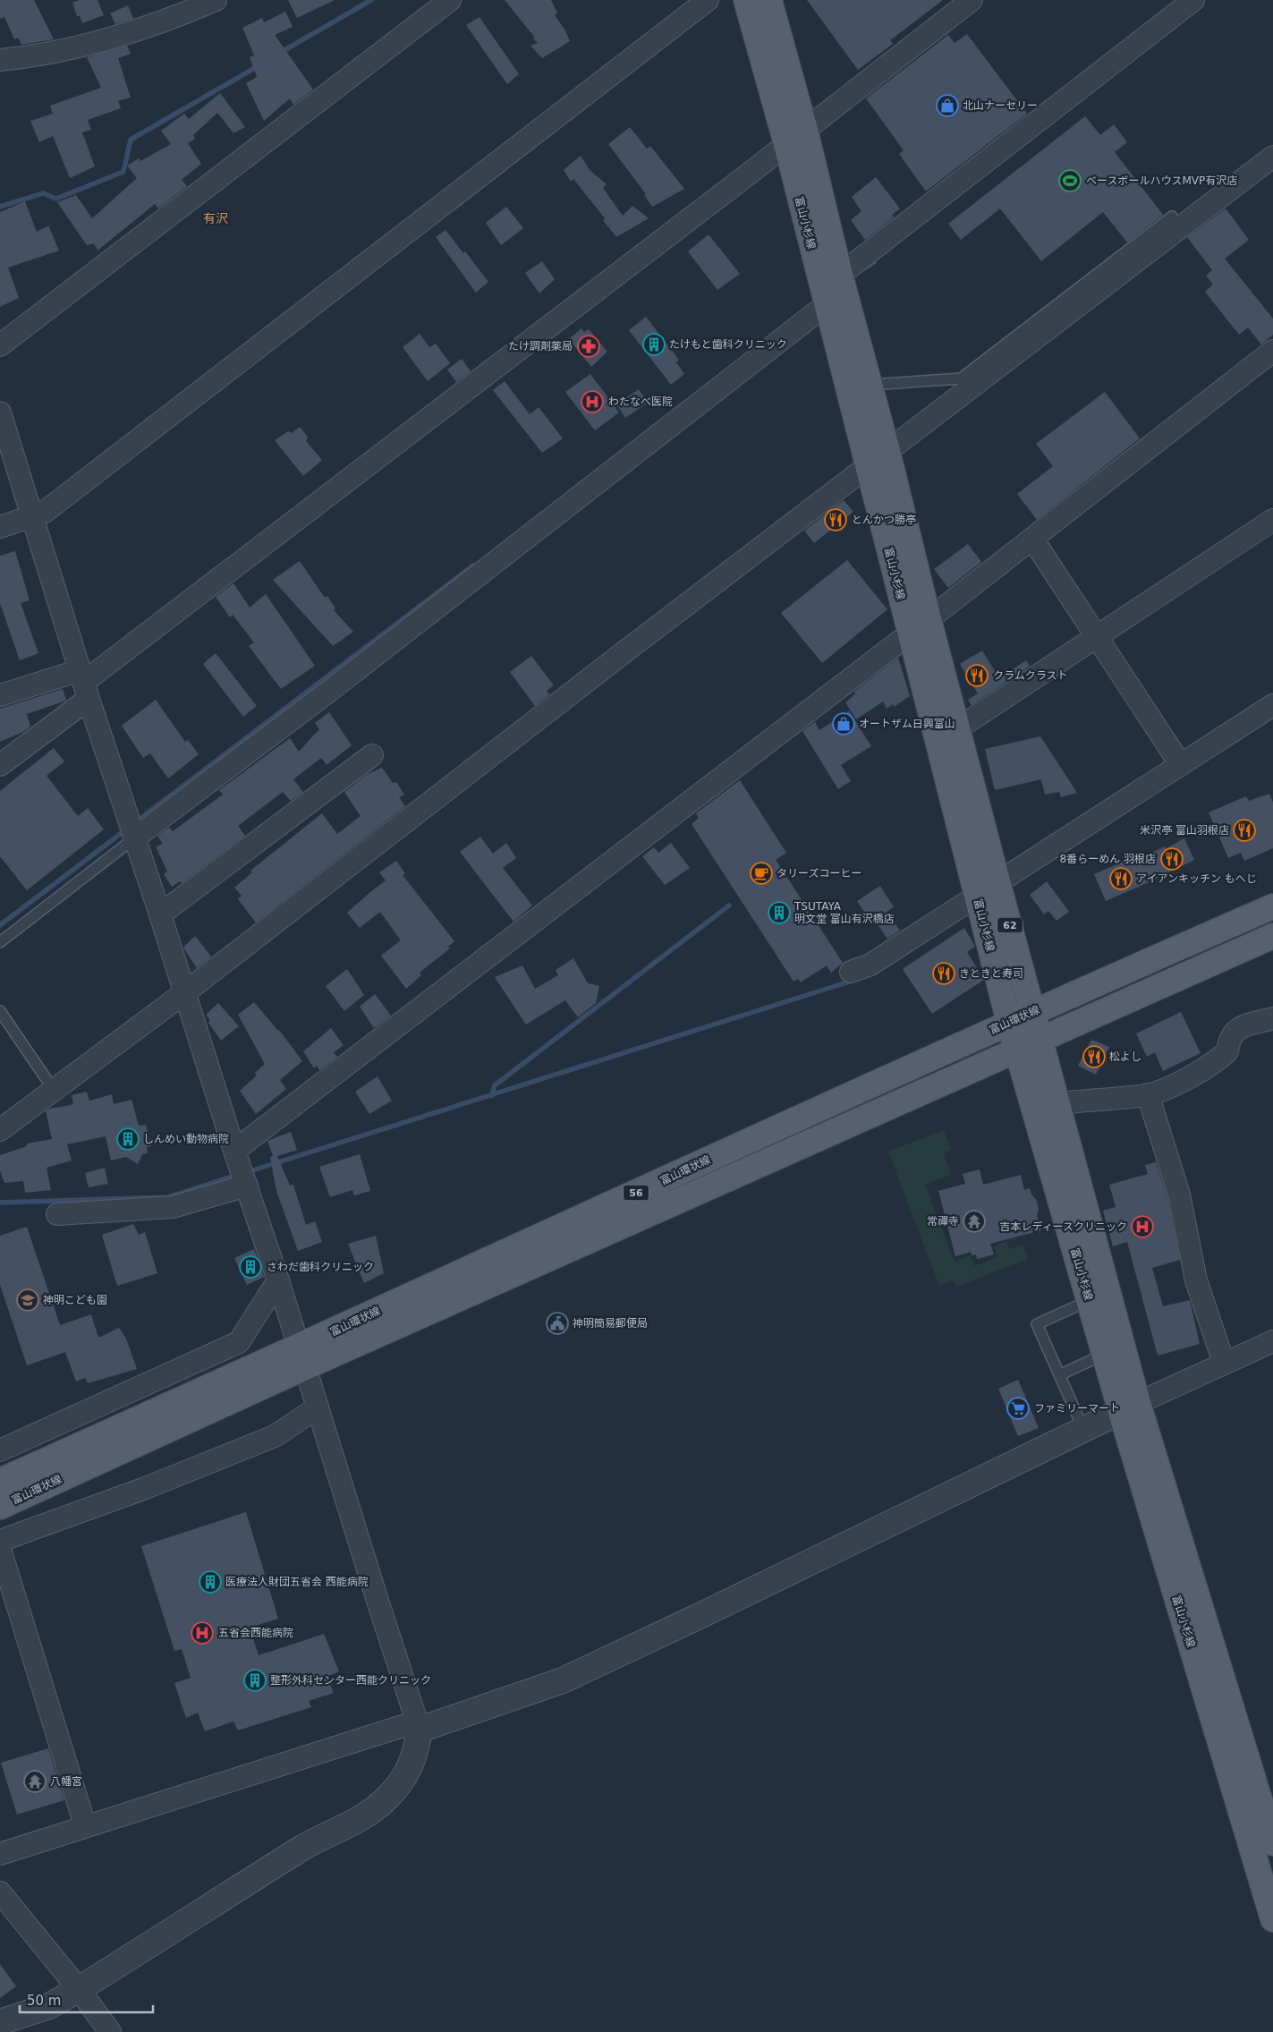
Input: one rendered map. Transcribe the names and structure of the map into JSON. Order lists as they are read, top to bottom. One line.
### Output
{"streets":{"main road":["富山小杉線","62","富山環状線","56"]},"crossings":[["富山小杉線","富山環状線"]],"districts":["有沢"],"places":{"shop":["北山ナーセリー","オートザム日興富山"],"sports":["ベースボールハウスMVP有沢店"],"building":["たけもと歯科クリニック","TSUTAYA 明文堂 富山有沢橋店","しんめい動物病院","さわだ歯科クリニック","医療法人財団五省会 西能病院","整形外科センター西能クリニック"],"pharmacy":["たけ調剤薬局"],"hospital":["わたなべ医院","吉本レディースクリニック","五省会西能病院"],"restaurant":["とんかつ勝亭","クラムクラスト","米沢亭 富山羽根店","8番らーめん 羽根店","アイアンキッチン もへじ","きときと寿司","松よし"],"cafe":["タリーズコーヒー"],"temple":["常禪寺","八幡宮"],"school or university":["神明こども園"],"public building":["神明簡易郵便局"],"supermarket":["ファミリーマート"]},"scale_bar":"50 m"}
